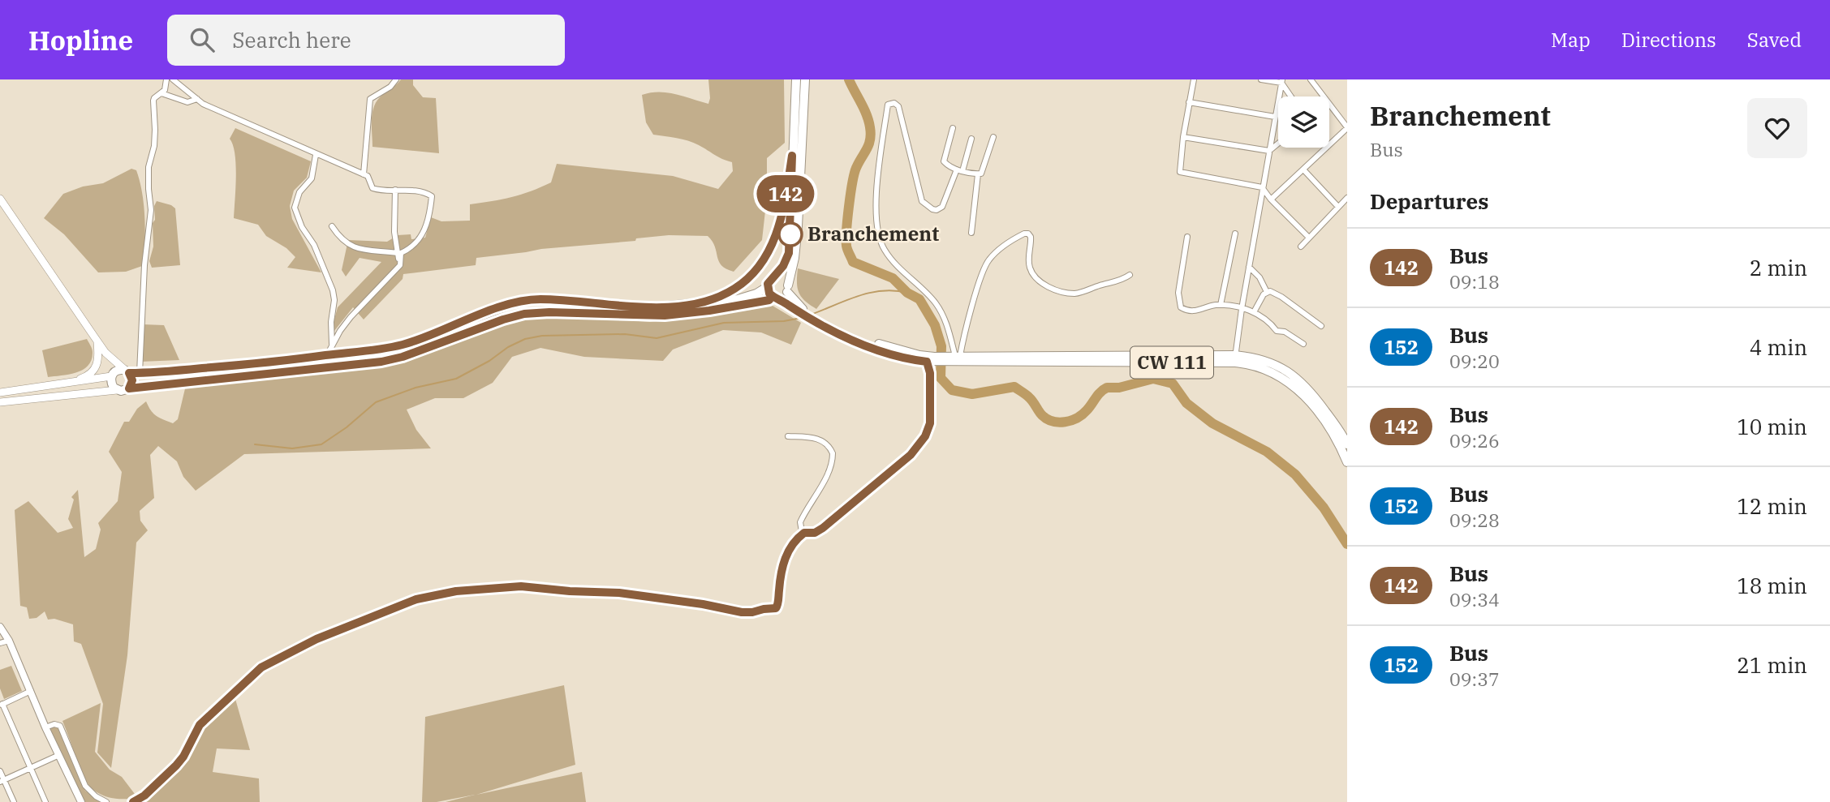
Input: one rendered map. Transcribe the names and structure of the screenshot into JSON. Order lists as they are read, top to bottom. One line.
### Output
{"streets":{"highway":["CW 111"]},"places":["Branchement"],"lines":["bus line 142"],"page":{"header":"Hopline","search":"Search here","nav":["Map","Directions","Saved"],"on_map":"142","heading":[["Branchement","Bus"],"Departures"],"list":[{"mark":"142","name":"Bus","note":"09:18","value":"2 min"},{"mark":"152","name":"Bus","note":"09:20","value":"4 min"},{"mark":"142","name":"Bus","note":"09:26","value":"10 min"},{"mark":"152","name":"Bus","note":"09:28","value":"12 min"},{"mark":"142","name":"Bus","note":"09:34","value":"18 min"},{"mark":"152","name":"Bus","note":"09:37","value":"21 min"}]}}
